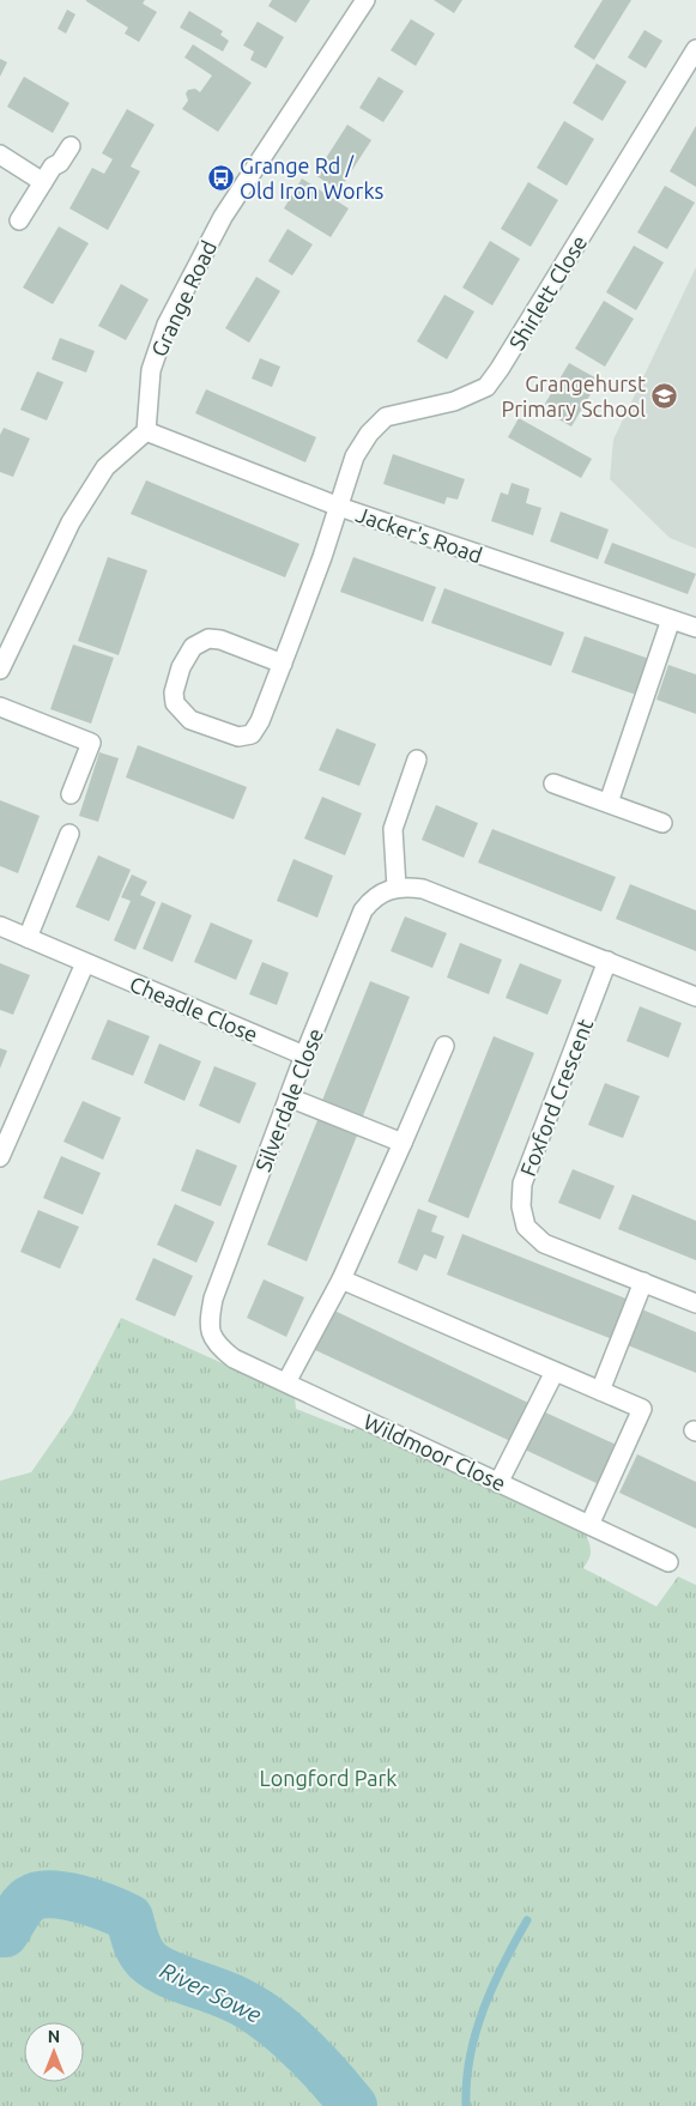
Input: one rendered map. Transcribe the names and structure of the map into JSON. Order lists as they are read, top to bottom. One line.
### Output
{"streets":{"street":["Shirlett Close","Grange Road","Jacker's Road","Cheadle Close","Foxford Crescent","Silverdale Close","Wildmoor Close"]},"crossings":[["Shirlett Close","Jacker's Road"],["Grange Road","Jacker's Road"],["Cheadle Close","Silverdale Close"],["Silverdale Close","Wildmoor Close"]],"water":["River Sowe"],"parks":["Longford Park"],"places":{"bus stop":["Grange Rd / Old Iron Works"],"school or university":["Grangehurst Primary School"]},"north":"top"}
